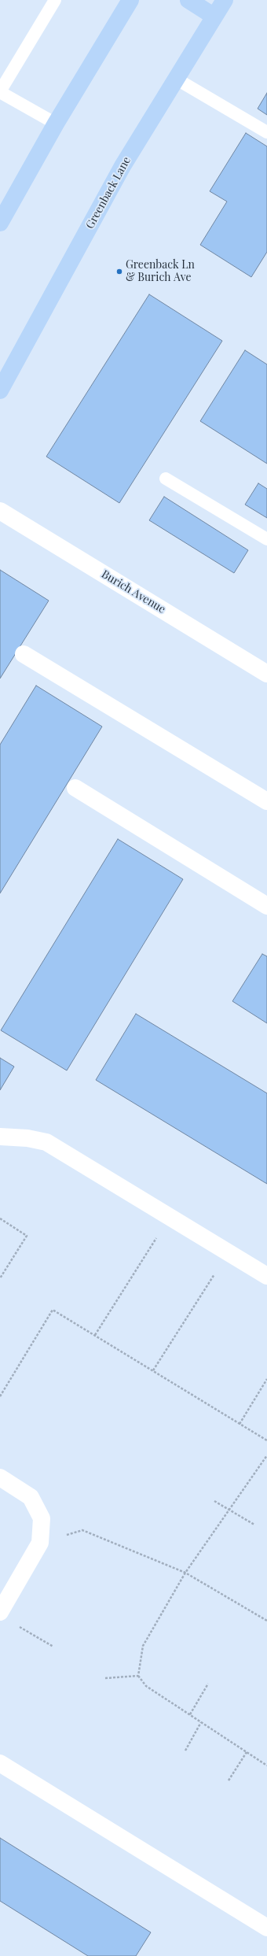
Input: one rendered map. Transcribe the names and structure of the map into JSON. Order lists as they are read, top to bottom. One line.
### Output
{"streets":{"main road":["Greenback Lane"],"street":["Burich Avenue"]},"places":["Greenback Ln & Burich Ave"]}
